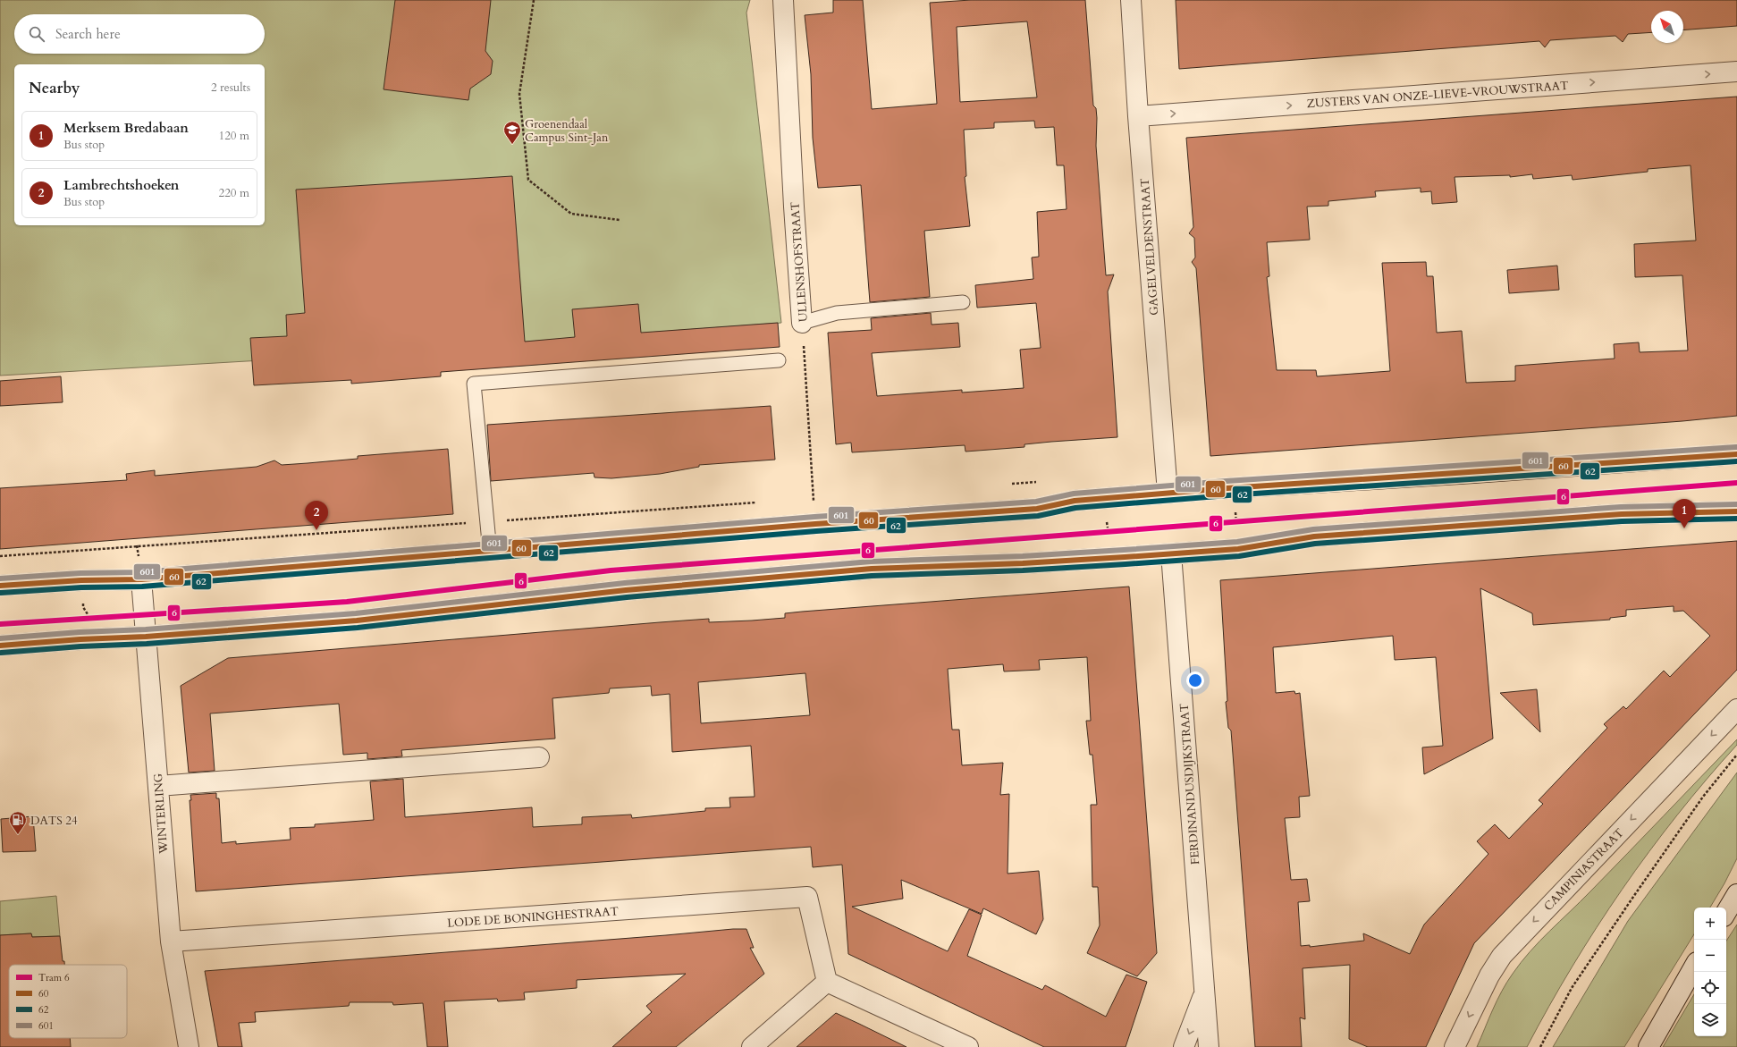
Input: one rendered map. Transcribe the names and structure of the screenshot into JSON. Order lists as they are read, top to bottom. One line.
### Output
{"streets":{"street":["ZUSTERS VAN ONZE-LIEVE-VROUWSTRAAT","GAGELVELDENSTRAAT","ULLENSHOFSTRAAT","FERDINANDUSDIJKSTRAAT","WINTERLING","CAMPINIASTRAAT","LODE DE BONINGHESTRAAT"]},"crossings":[["ZUSTERS VAN ONZE-LIEVE-VROUWSTRAAT","GAGELVELDENSTRAAT"],["WINTERLING","LODE DE BONINGHESTRAAT"]],"one_way":["ZUSTERS VAN ONZE-LIEVE-VROUWSTRAAT","CAMPINIASTRAAT"],"places":{"school or university":["Groenendaal Campus Sint-Jan"],"fuel station":["DATS 24"]},"lines":["transit line 601","transit line 60","transit line 62","tram line 6"],"legend":["Tram 6","60","62","601"],"north":"top left","page":{"search":"Search here","heading":["Nearby","2 results"],"list":[{"mark":"1","name":"Merksem Bredabaan","note":"Bus stop","value":"120 m"},{"mark":"2","name":"Lambrechtshoeken","note":"Bus stop","value":"220 m"}],"pins":["1","2"],"map_buttons":["+","−"]}}
